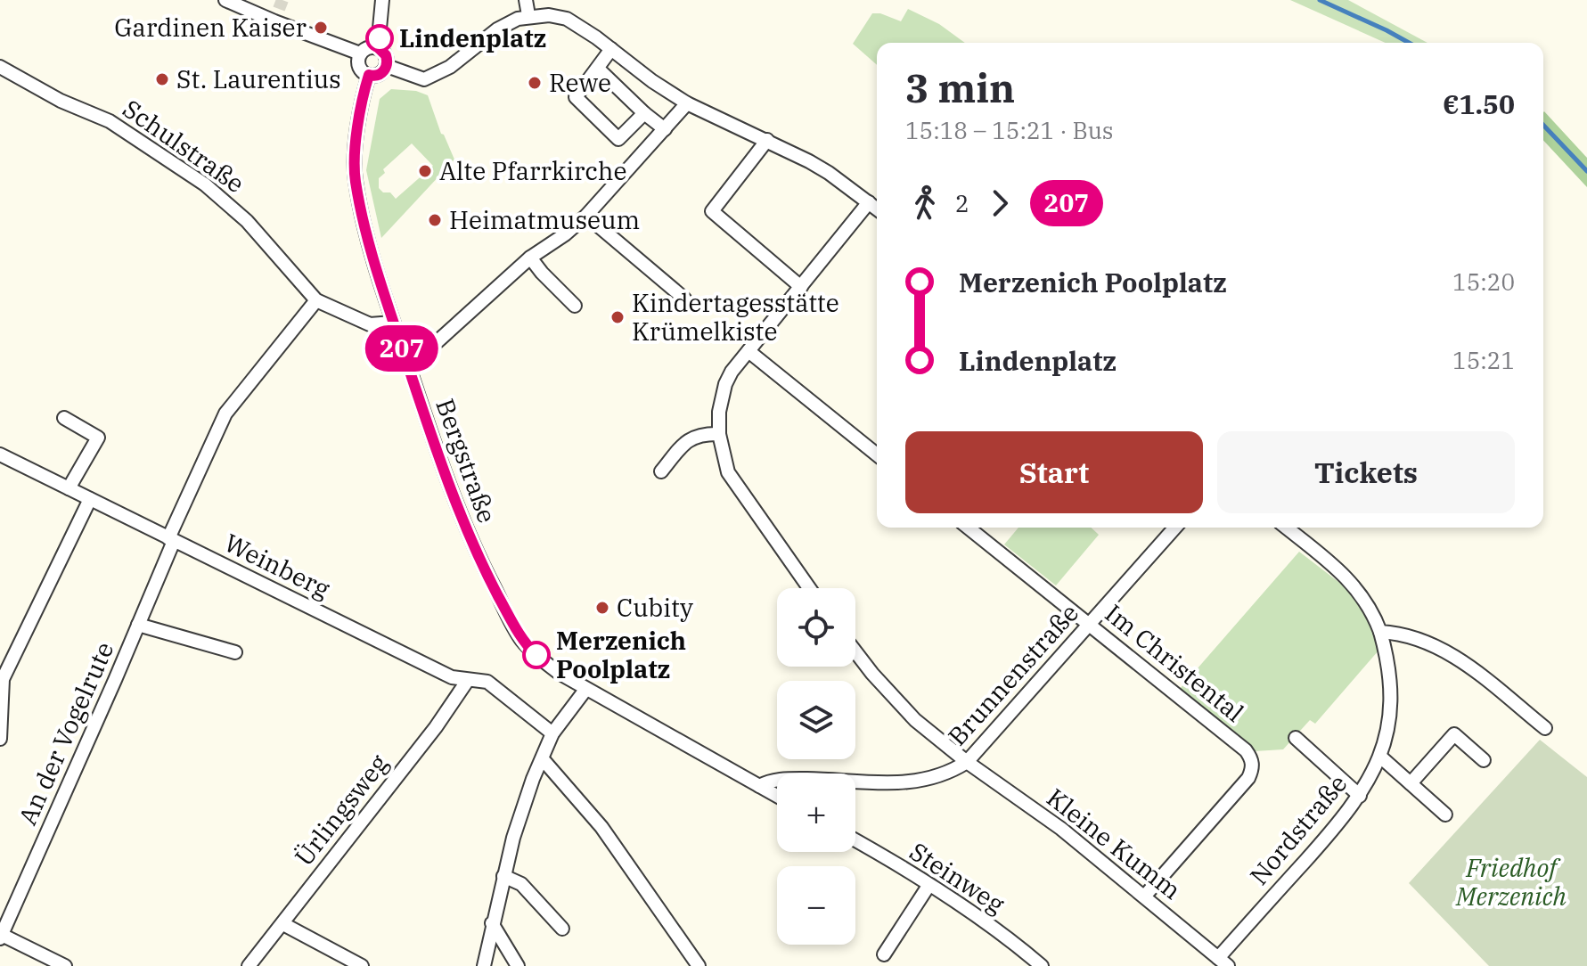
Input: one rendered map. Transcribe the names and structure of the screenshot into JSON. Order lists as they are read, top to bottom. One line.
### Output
{"streets":{"street":["Schulstraße","Bergstraße","Weinberg","Im Christental","Brunnenstraße","An der Vogelrute","Ürlingsweg","Nordstraße","Kleine Kumm","Steinweg"]},"crossings":[["Schulstraße","Bergstraße"],["Schulstraße","An der Vogelrute"],["Weinberg","An der Vogelrute"],["Weinberg","Ürlingsweg"],["Im Christental","Brunnenstraße"],["Im Christental","Kleine Kumm"],["Brunnenstraße","Kleine Kumm"],["Nordstraße","Kleine Kumm"]],"parks":["Friedhof Merzenich"],"places":["Gardinen Kaiser","Lindenplatz","St. Laurentius","Rewe","Alte Pfarrkirche","Heimatmuseum","Kindertagesstätte Krümelkiste","Cubity","Merzenich Poolplatz"],"lines":["bus line 207"],"page":{"on_map":"207","heading":["3 min","15:18 – 15:21 · Bus","€1.50"],"legs":["2","207"],"list":[{"name":"Merzenich Poolplatz","value":"15:20"},{"name":"Lindenplatz","value":"15:21"}],"buttons":["Start","Tickets"],"map_buttons":["+","−"]}}
